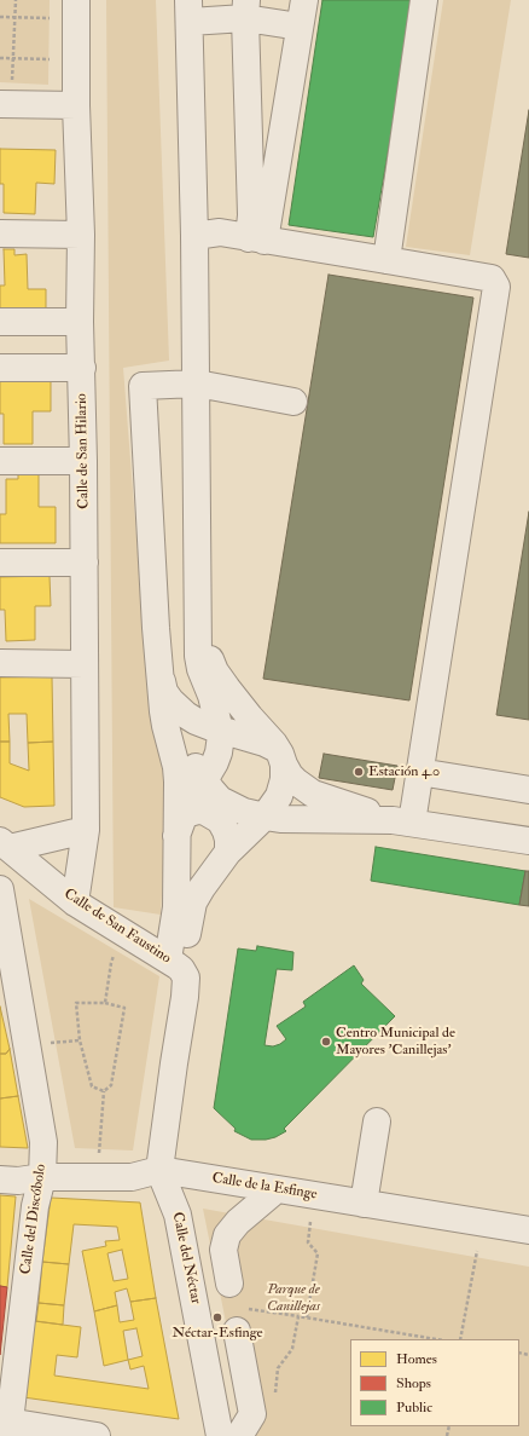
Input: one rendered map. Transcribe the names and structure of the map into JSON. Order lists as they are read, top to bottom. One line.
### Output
{"streets":{"street":["Calle de San Hilario","Calle de San Faustino","Calle de la Esfinge","Calle del Discóbolo","Calle del Néctar"]},"crossings":[["Calle de San Hilario","Calle de San Faustino"],["Calle de San Faustino","Calle del Néctar"],["Calle de la Esfinge","Calle del Discóbolo"],["Calle de la Esfinge","Calle del Néctar"]],"parks":["Parque de Canillejas"],"places":["Estación 4.0","Centro Municipal de Mayores 'Canillejas'","Néctar-Esfinge"],"legend":["Homes","Shops","Public"]}
